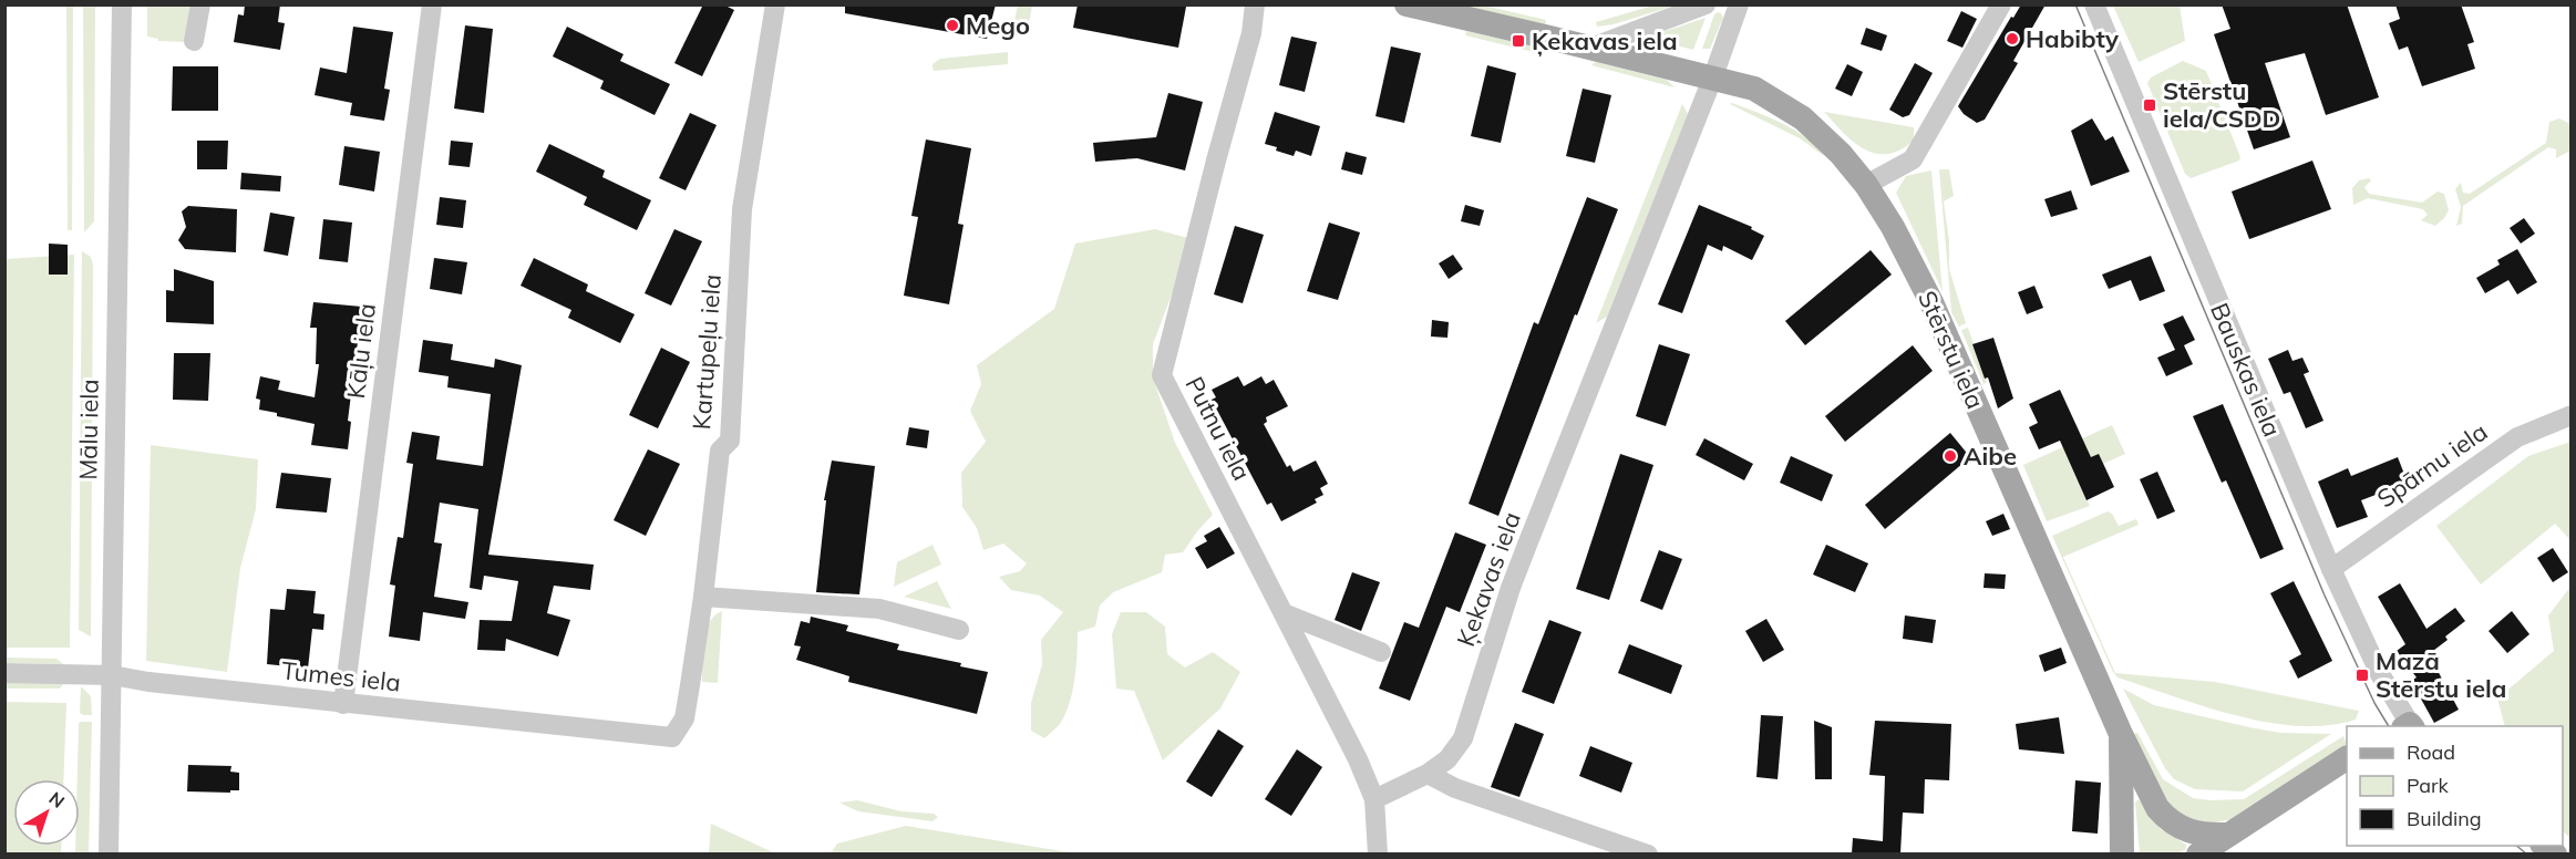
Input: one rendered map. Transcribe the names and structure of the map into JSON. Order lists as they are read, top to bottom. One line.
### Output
{"streets":{"main road":["Stērstu iela"],"street":["Kāļu iela","Kartupeļu iela","Bauskas iela","Putnu iela","Mālu iela","Spārnu iela","Ķekavas iela","Tumes iela"]},"crossings":[["Stērstu iela","Ķekavas iela"],["Kāļu iela","Tumes iela"],["Kartupeļu iela","Tumes iela"],["Bauskas iela","Spārnu iela"],["Putnu iela","Ķekavas iela"],["Mālu iela","Tumes iela"]],"places":{"other":["Mego","Habibty","Aibe"],"transit":["Ķekavas iela","Stērstu iela/CSDD","Mazā Stērstu iela"]},"legend":["Road","Park","Building"],"north":"top right"}
